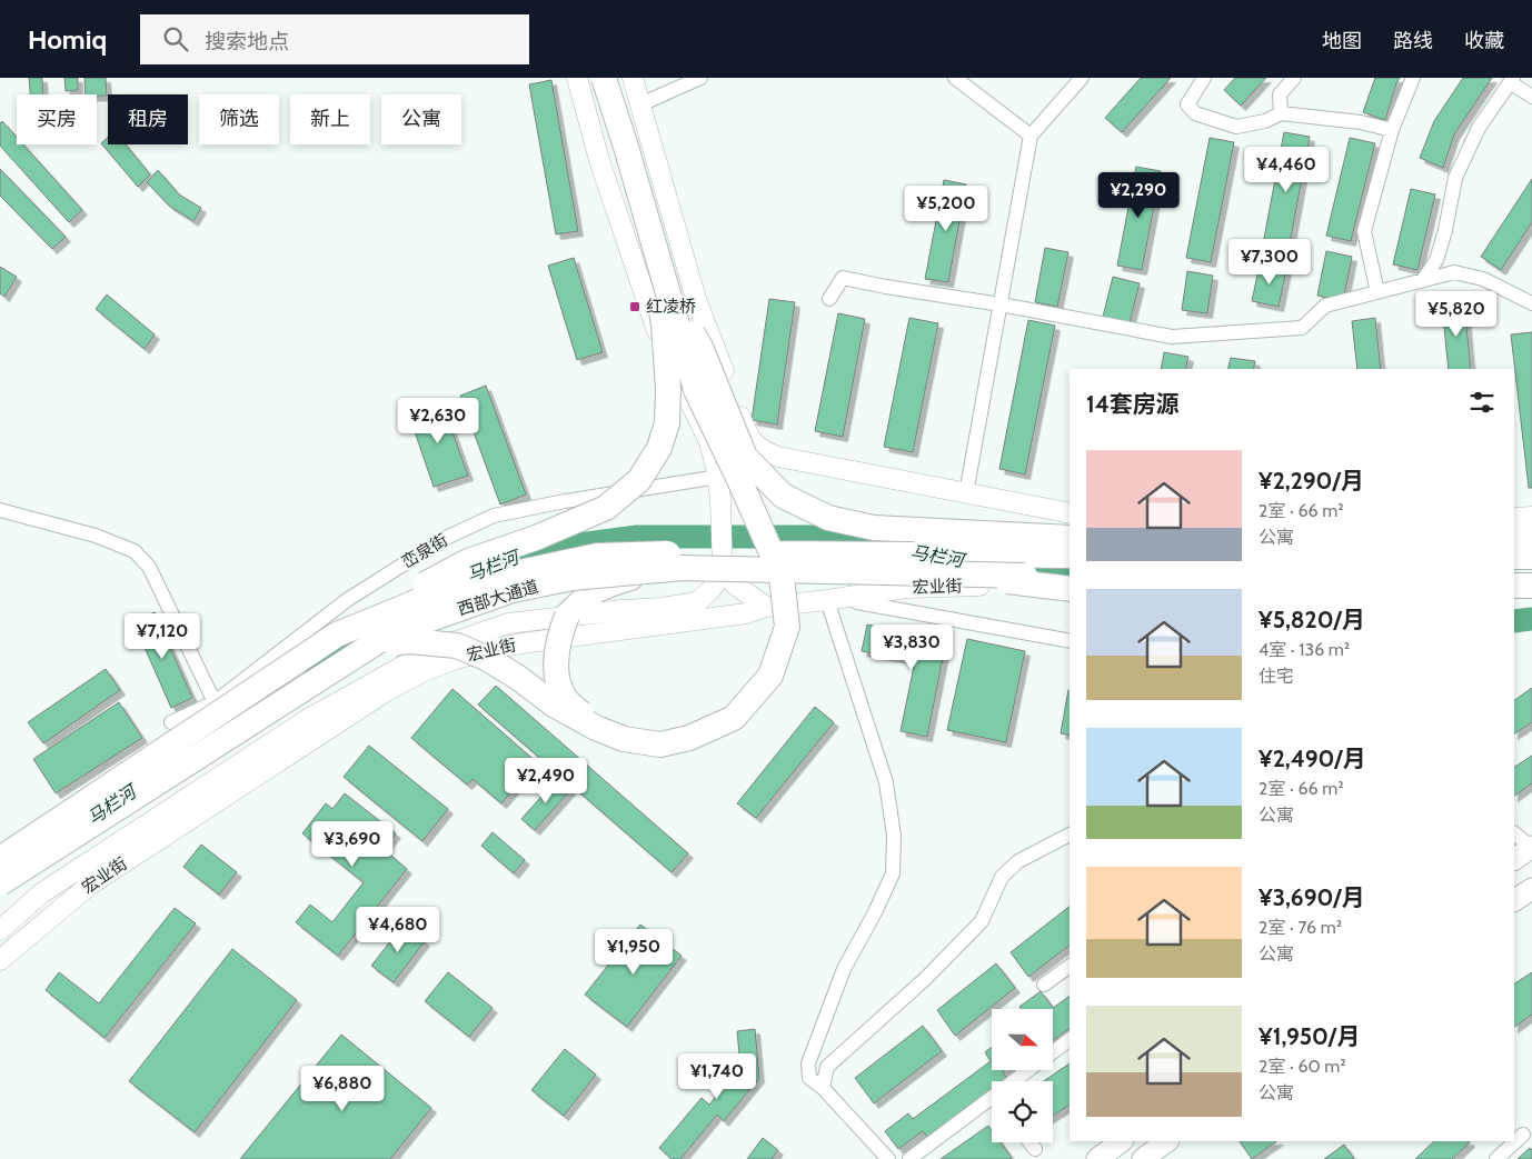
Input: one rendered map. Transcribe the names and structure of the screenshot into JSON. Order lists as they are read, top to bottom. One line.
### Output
{"streets":{"highway":["西部大通道"],"main road":["宏业街"],"street":["峦泉街"]},"water":["马栏河"],"places":{"transit":["红凌桥"]},"north":"right","page":{"header":"Homiq","search":"搜索地点","nav":["地图","路线","收藏"],"chip":["买房","租房","筛选","新上","公寓"],"price":["¥4,460","¥2,290","¥5,200","¥7,300","¥5,820","¥2,630","¥7,120","¥3,830","¥2,490","¥3,690","¥4,680","¥1,950","¥1,740","¥6,880"],"heading":"14套房源","list":[{"name":"¥2,290/月","note":"2室 · 66 m² · 公寓"},{"name":"¥5,820/月","note":"4室 · 136 m² · 住宅"},{"name":"¥2,490/月","note":"2室 · 66 m² · 公寓"},{"name":"¥3,690/月","note":"2室 · 76 m² · 公寓"},{"name":"¥1,950/月","note":"2室 · 60 m² · 公寓"}]}}
